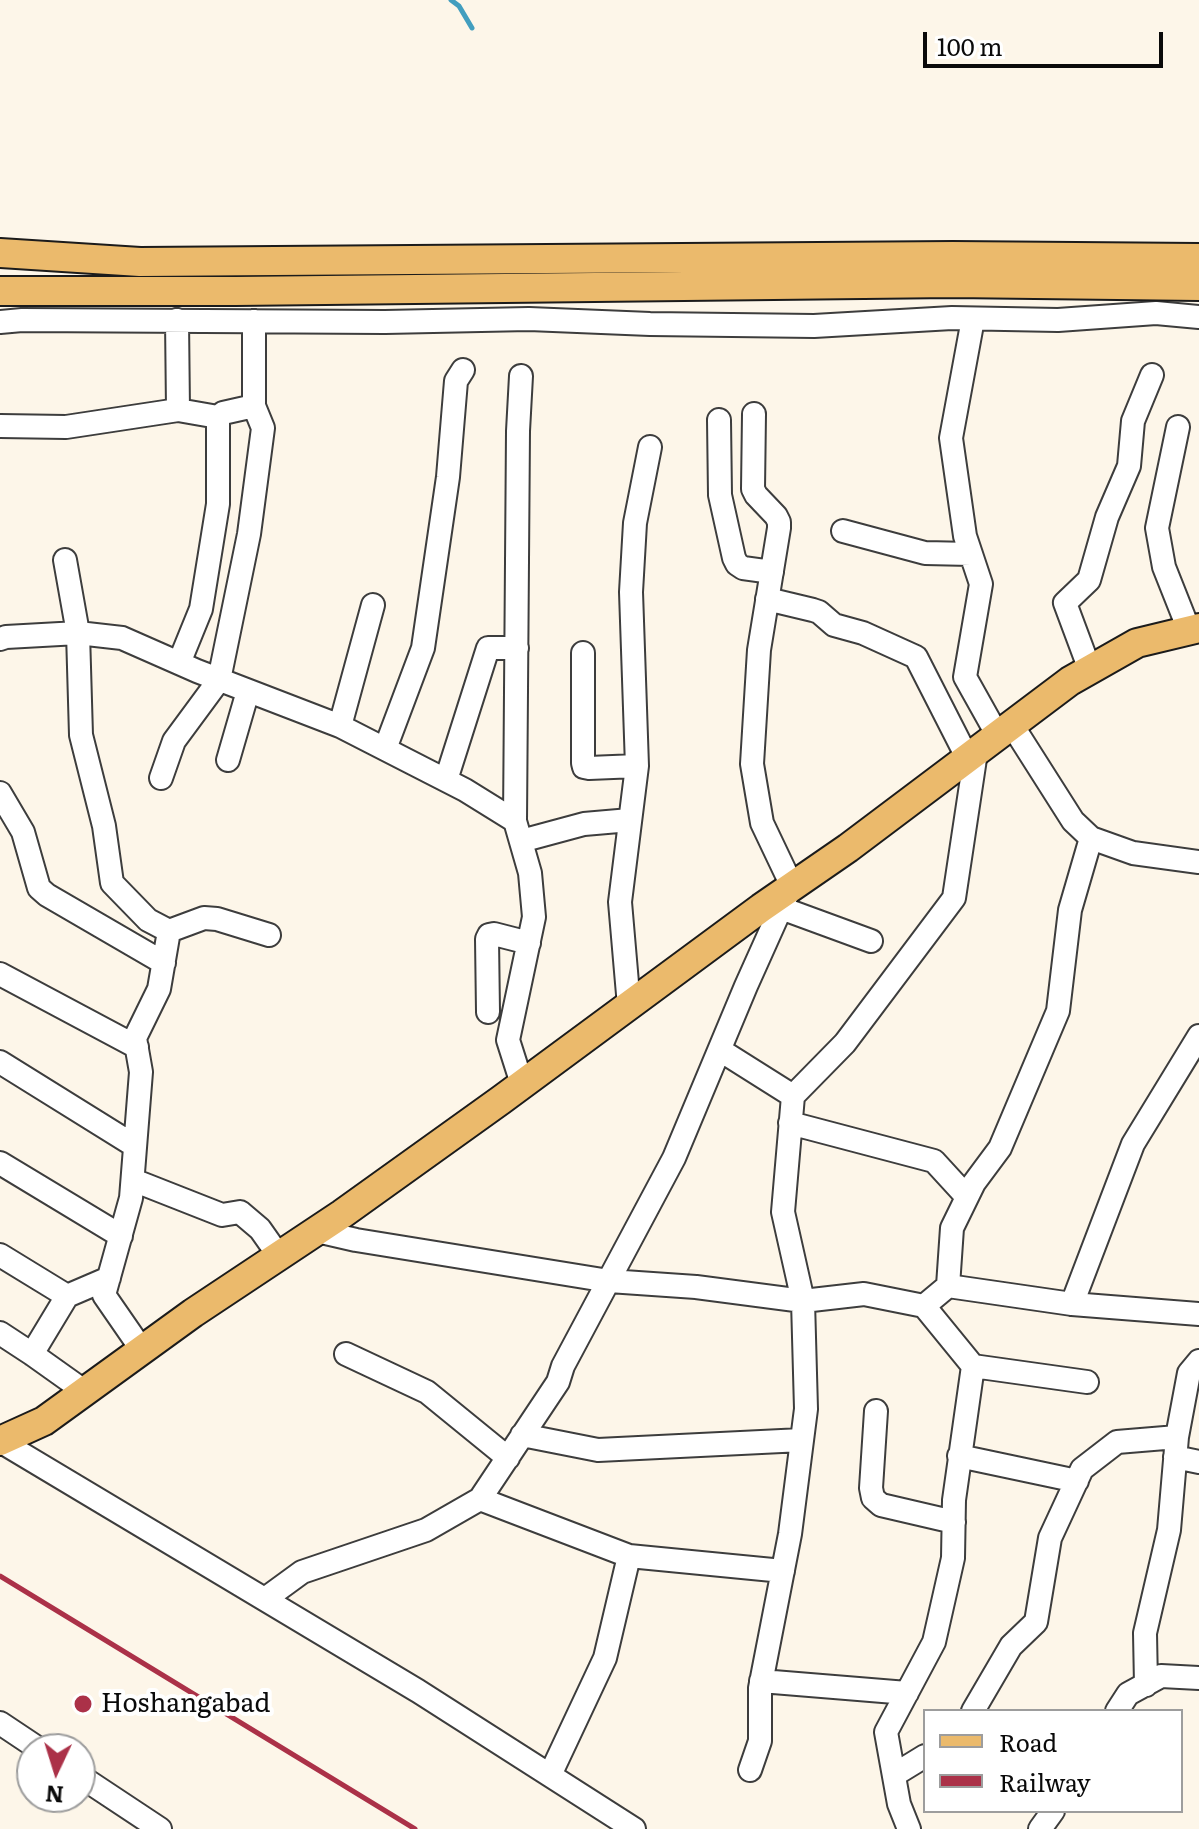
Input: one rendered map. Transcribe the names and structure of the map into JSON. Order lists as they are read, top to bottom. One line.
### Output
{"places":["Hoshangabad"],"legend":["Road","Railway"],"scale_bar":"100 m","north":"bottom"}
